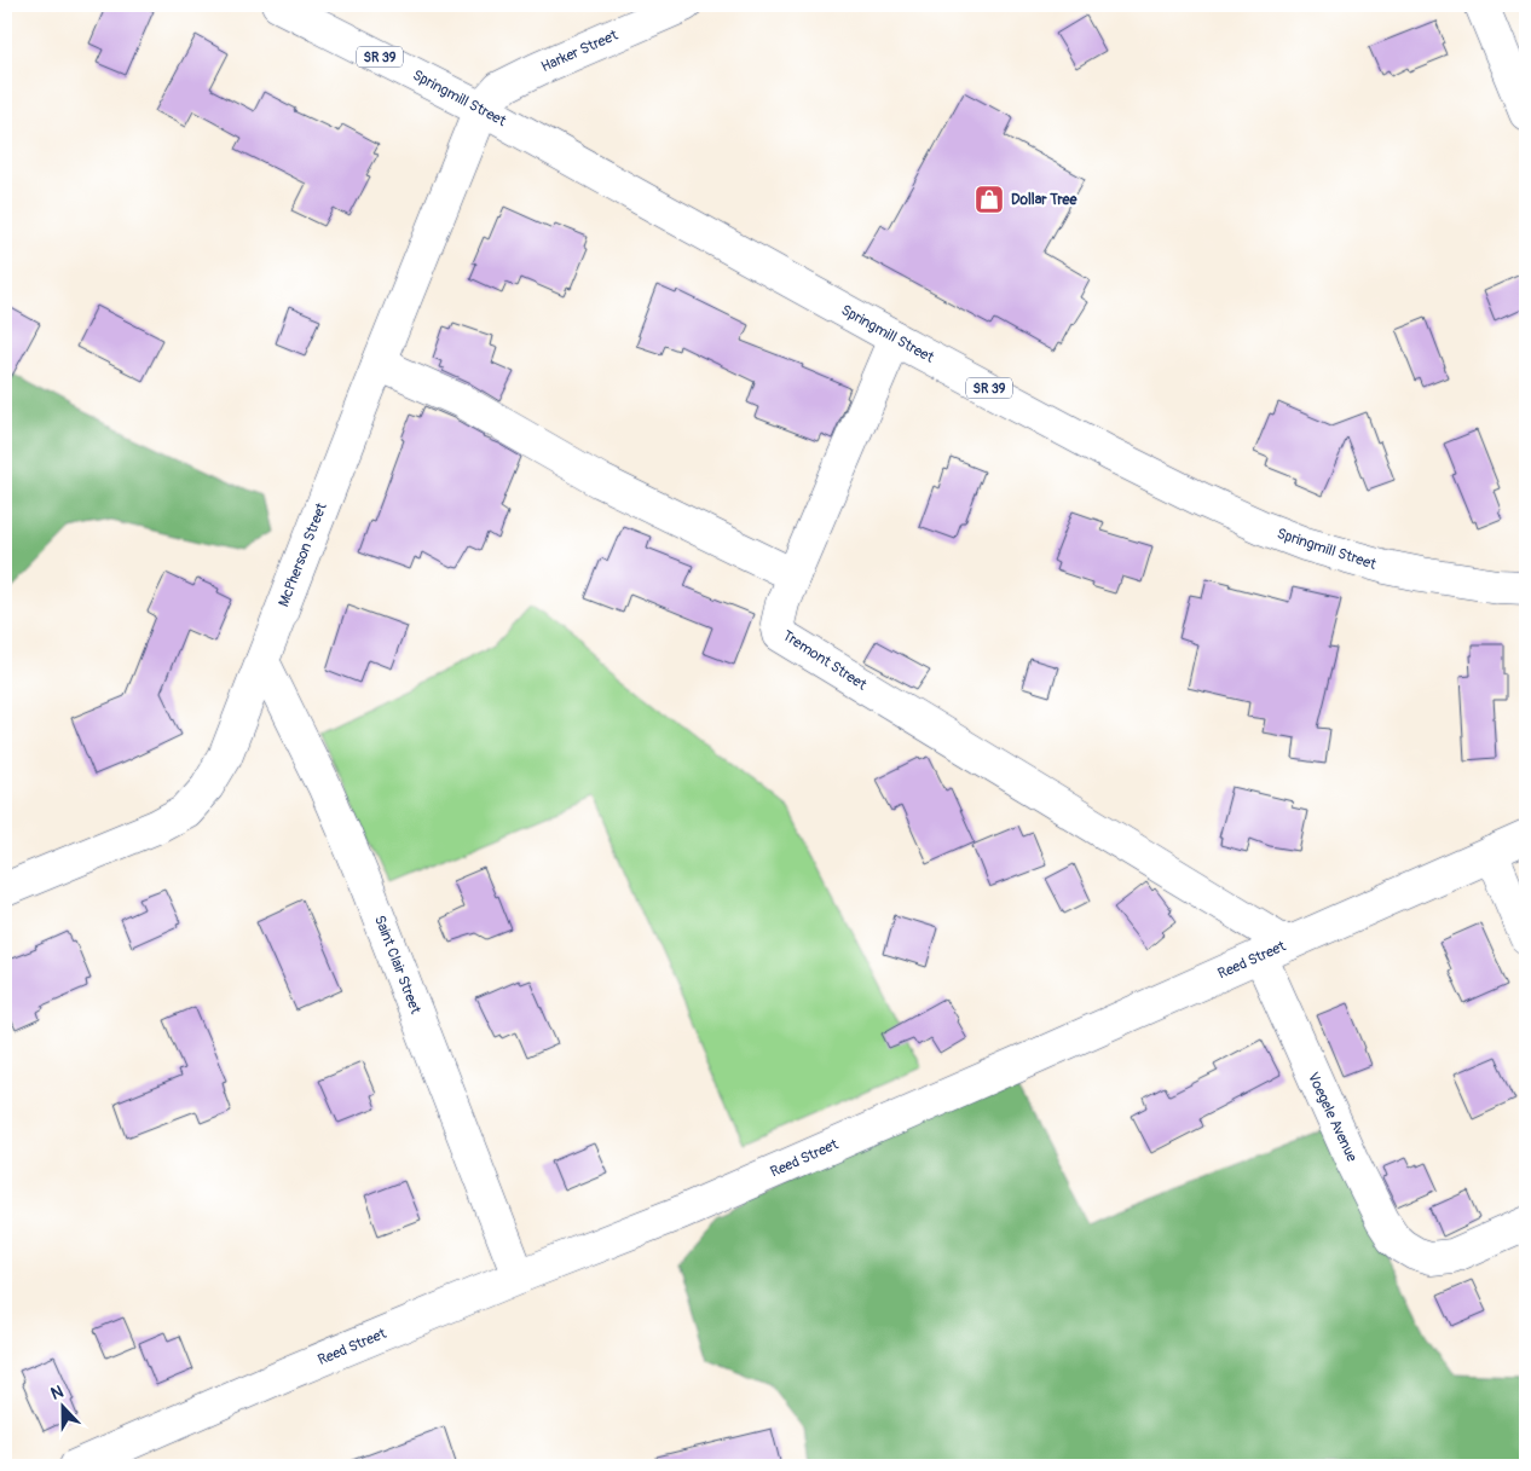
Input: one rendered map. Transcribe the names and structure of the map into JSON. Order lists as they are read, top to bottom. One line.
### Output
{"streets":{"street":["Harker Street","SR 39","Springmill Street","McPherson Street","Tremont Street","Reed Street","Saint Clair Street","Voegele Avenue"]},"crossings":[["Harker Street","Springmill Street"],["Harker Street","McPherson Street"],["Springmill Street","McPherson Street"],["McPherson Street","Saint Clair Street"],["Tremont Street","Reed Street"],["Tremont Street","Voegele Avenue"],["Reed Street","Saint Clair Street"],["Reed Street","Voegele Avenue"]],"places":{"shop":["Dollar Tree"]},"north":"top"}
